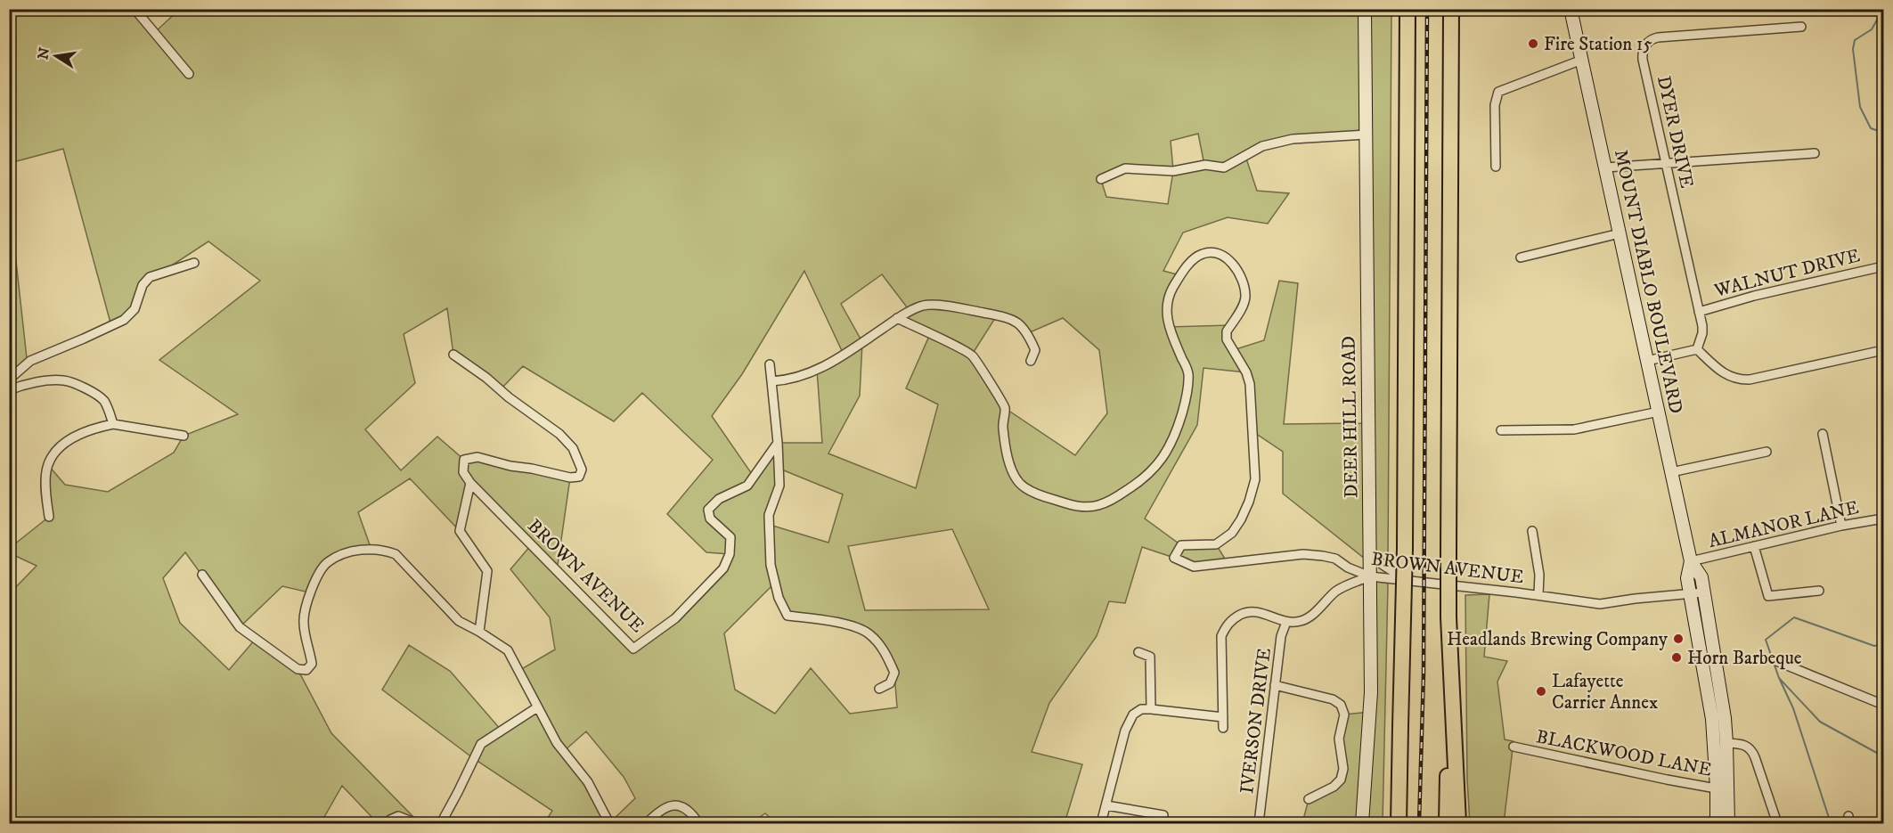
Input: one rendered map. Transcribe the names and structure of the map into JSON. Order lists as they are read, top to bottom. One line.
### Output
{"streets":{"main road":["MOUNT DIABLO BOULEVARD","DEER HILL ROAD"],"street":["DYER DRIVE","WALNUT DRIVE","ALMANOR LANE","BROWN AVENUE","IVERSON DRIVE","BLACKWOOD LANE"]},"crossings":[["DYER DRIVE","WALNUT DRIVE"],["MOUNT DIABLO BOULEVARD","ALMANOR LANE"],["MOUNT DIABLO BOULEVARD","BROWN AVENUE"],["MOUNT DIABLO BOULEVARD","BLACKWOOD LANE"],["DEER HILL ROAD","BROWN AVENUE"]],"places":["Fire Station 15","Headlands Brewing Company","Horn Barbeque","Lafayette Carrier Annex"],"north":"left"}
